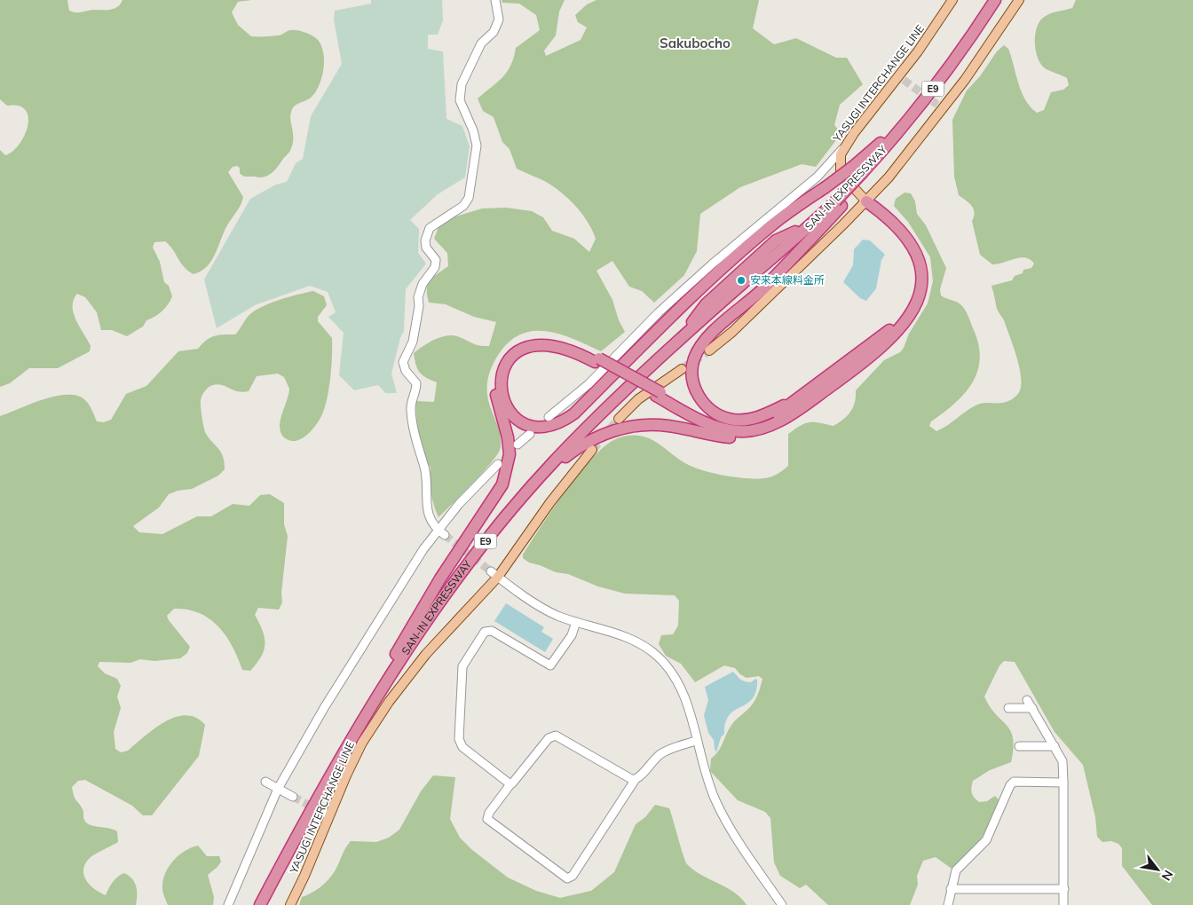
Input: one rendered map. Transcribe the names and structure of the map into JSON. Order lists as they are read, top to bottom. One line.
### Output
{"streets":{"highway":["E9","SAN-IN EXPRESSWAY"],"main road":["YASUGI INTERCHANGE LINE"]},"districts":["Sakubocho"],"places":["安来本線料金所"],"north":"bottom right"}
